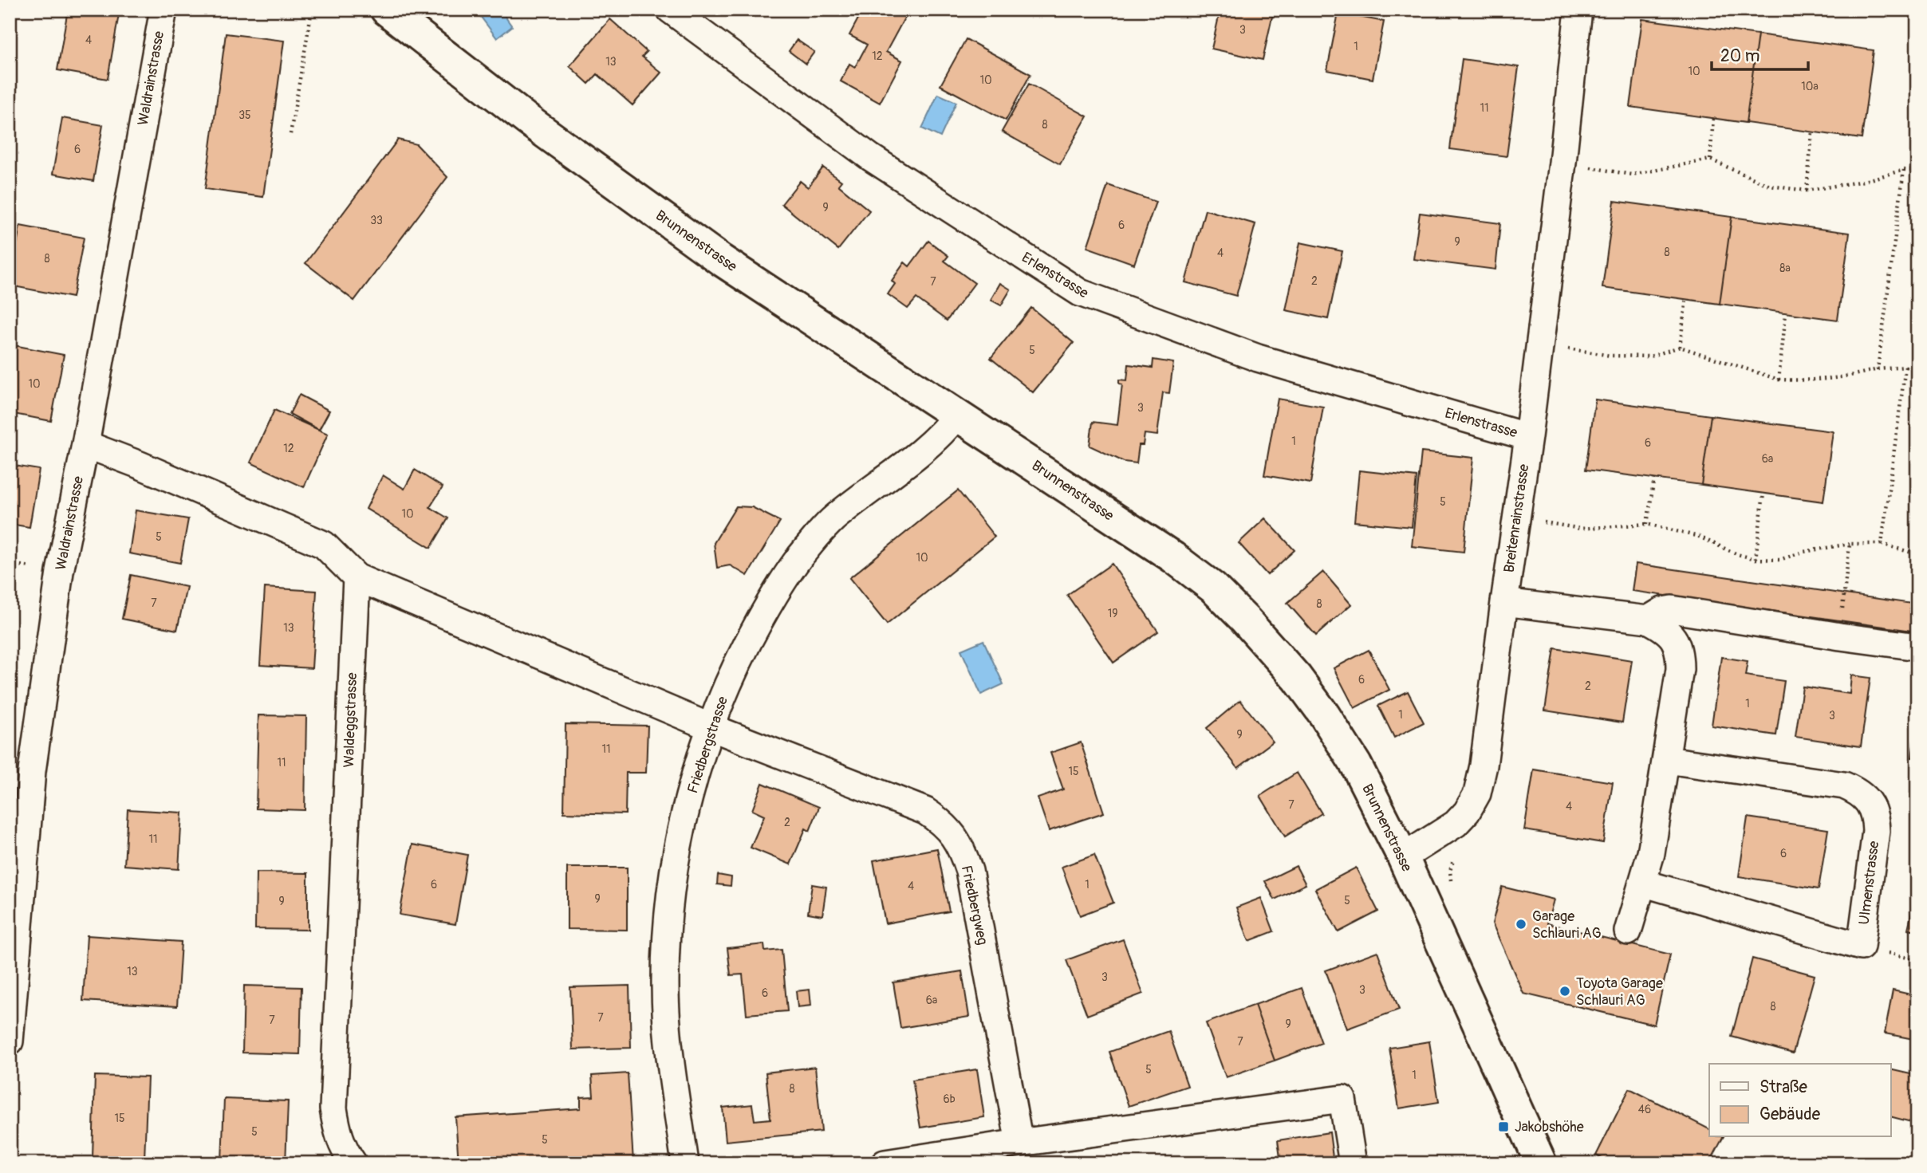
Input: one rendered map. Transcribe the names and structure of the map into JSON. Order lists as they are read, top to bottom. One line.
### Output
{"streets":{"main road":["Brunnenstrasse"],"street":["Waldrainstrasse","Erlenstrasse","Breitenrainstrasse","Waldeggstrasse","Friedbergstrasse","Ulmenstrasse","Friedbergweg"]},"crossings":[["Brunnenstrasse","Breitenrainstrasse"],["Brunnenstrasse","Friedbergstrasse"],["Erlenstrasse","Breitenrainstrasse"],["Waldeggstrasse","Friedbergweg"],["Friedbergstrasse","Friedbergweg"]],"places":{"other":["Garage Schlauri AG","Toyota Garage Schlauri AG"],"transit":["Jakobshöhe"]},"house_numbers":["3","4","1","12","13","10","10","10a","11","35","8","6","9","33","6","9","8","4","8","8a","2","7","5","10","3","1","6","12","6a","5","10","5","10","7","8","19","13","6","2","1","1","3","9","11","11","15","7","4","2","11","6","6","1","4","9","5","9","13","3","3","6","6a","8","7","7","9","7","5","1","8","6b","46","15","5","5"],"legend":["Straße","Gebäude"],"scale_bar":"20 m"}
